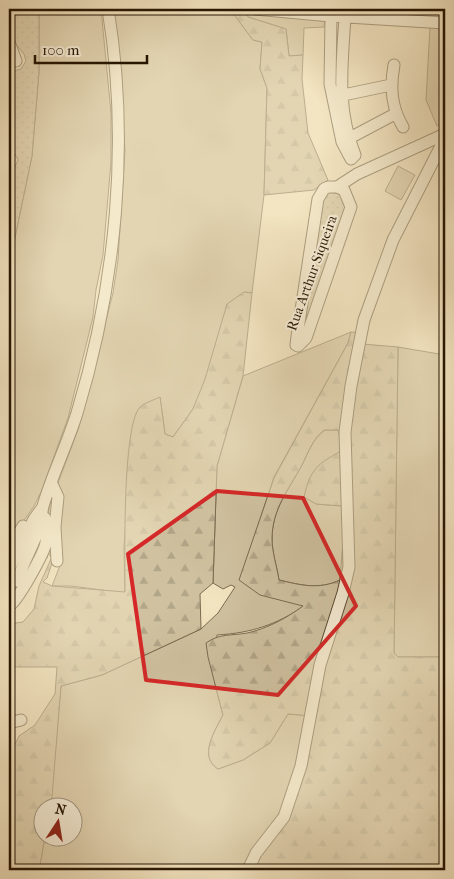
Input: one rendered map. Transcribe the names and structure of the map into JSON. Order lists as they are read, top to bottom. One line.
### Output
{"streets":{"street":["Rua Arthur Siqueira"]},"scale_bar":"100 m","north":"top"}
